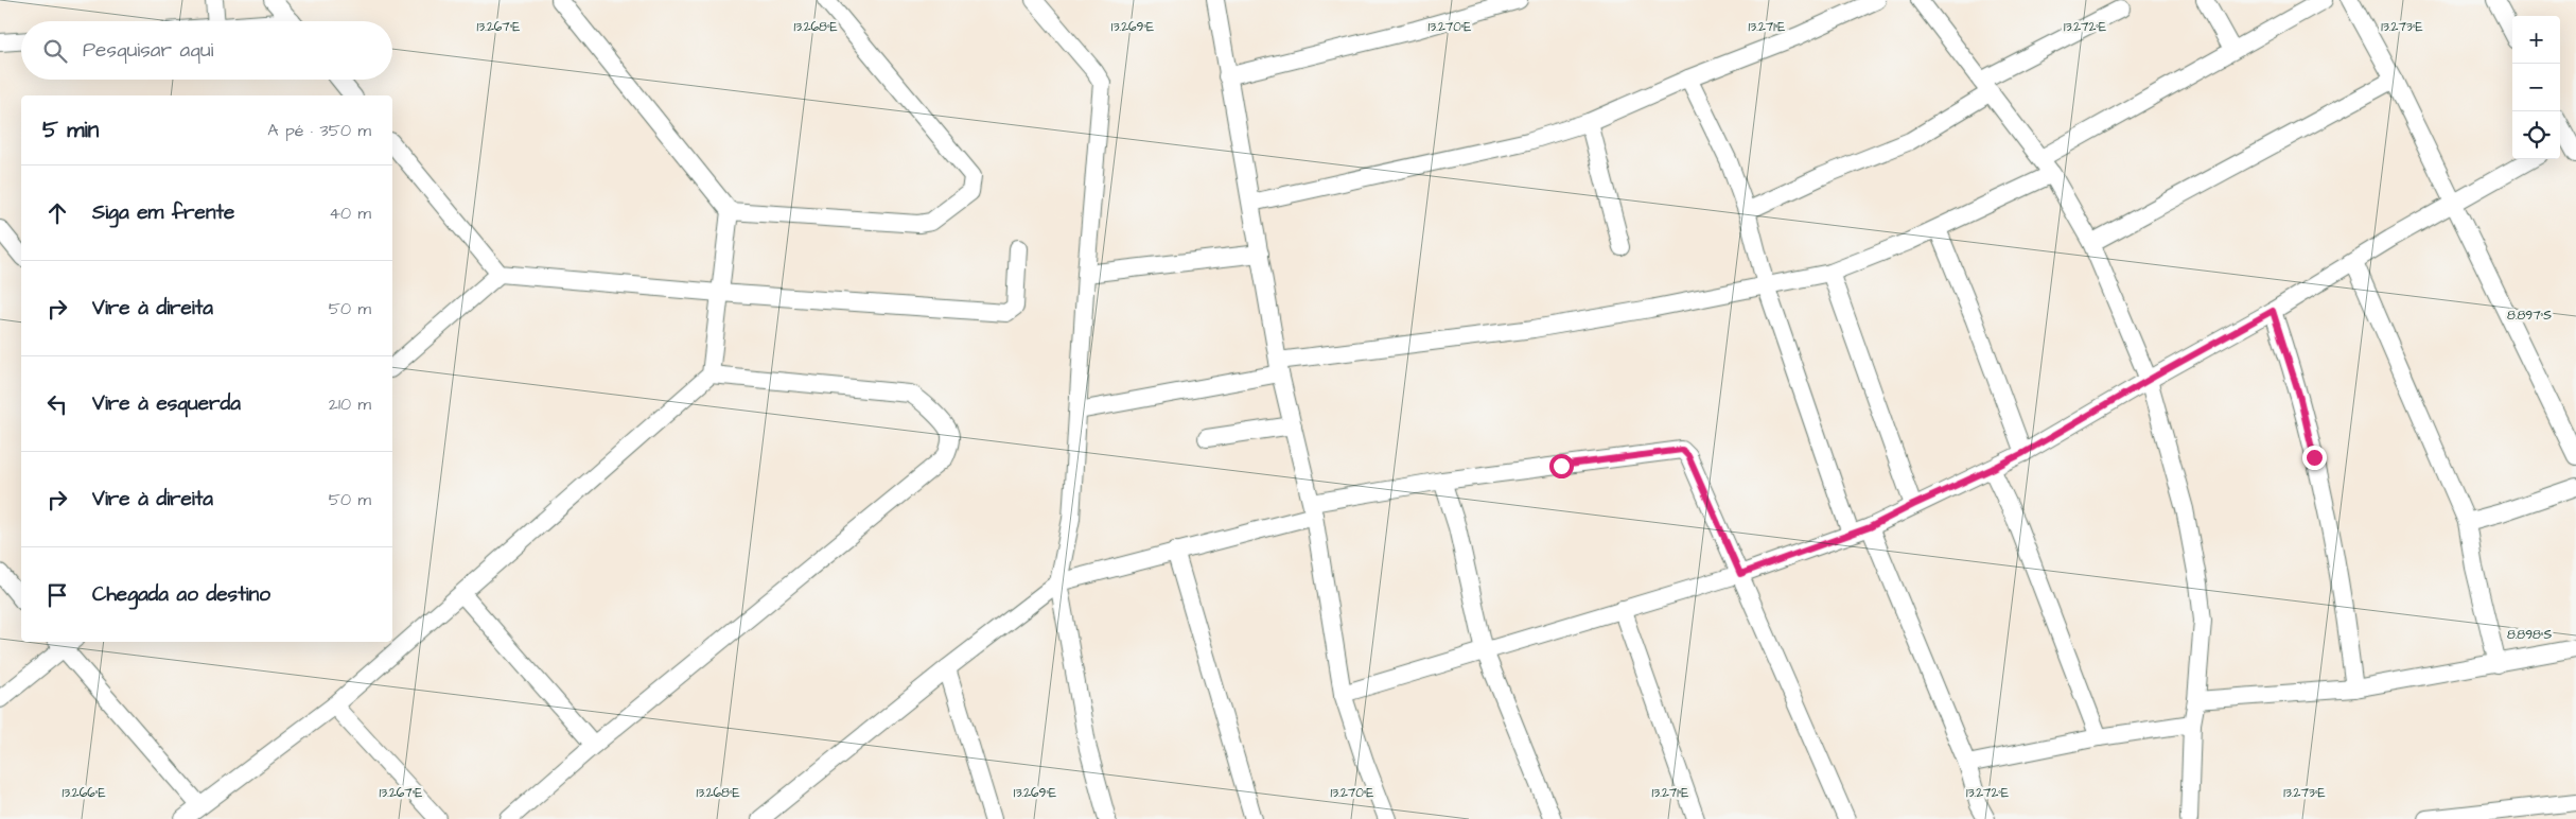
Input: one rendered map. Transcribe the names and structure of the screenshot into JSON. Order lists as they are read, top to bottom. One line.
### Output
{"page":{"map_buttons":["+","−"],"search":"Pesquisar aqui","heading":["5 min","A pé · 350 m"],"list":[["Siga em frente","40 m"],["Vire à direita","50 m"],["Vire à esquerda","210 m"],["Vire à direita","50 m"],"Chegada ao destino"]},"coordinates":["13.267°E","13.268°E","13.269°E","13.270°E","13.271°E","13.272°E","13.273°E","8.897°S","8.898°S","13.266°E"]}
